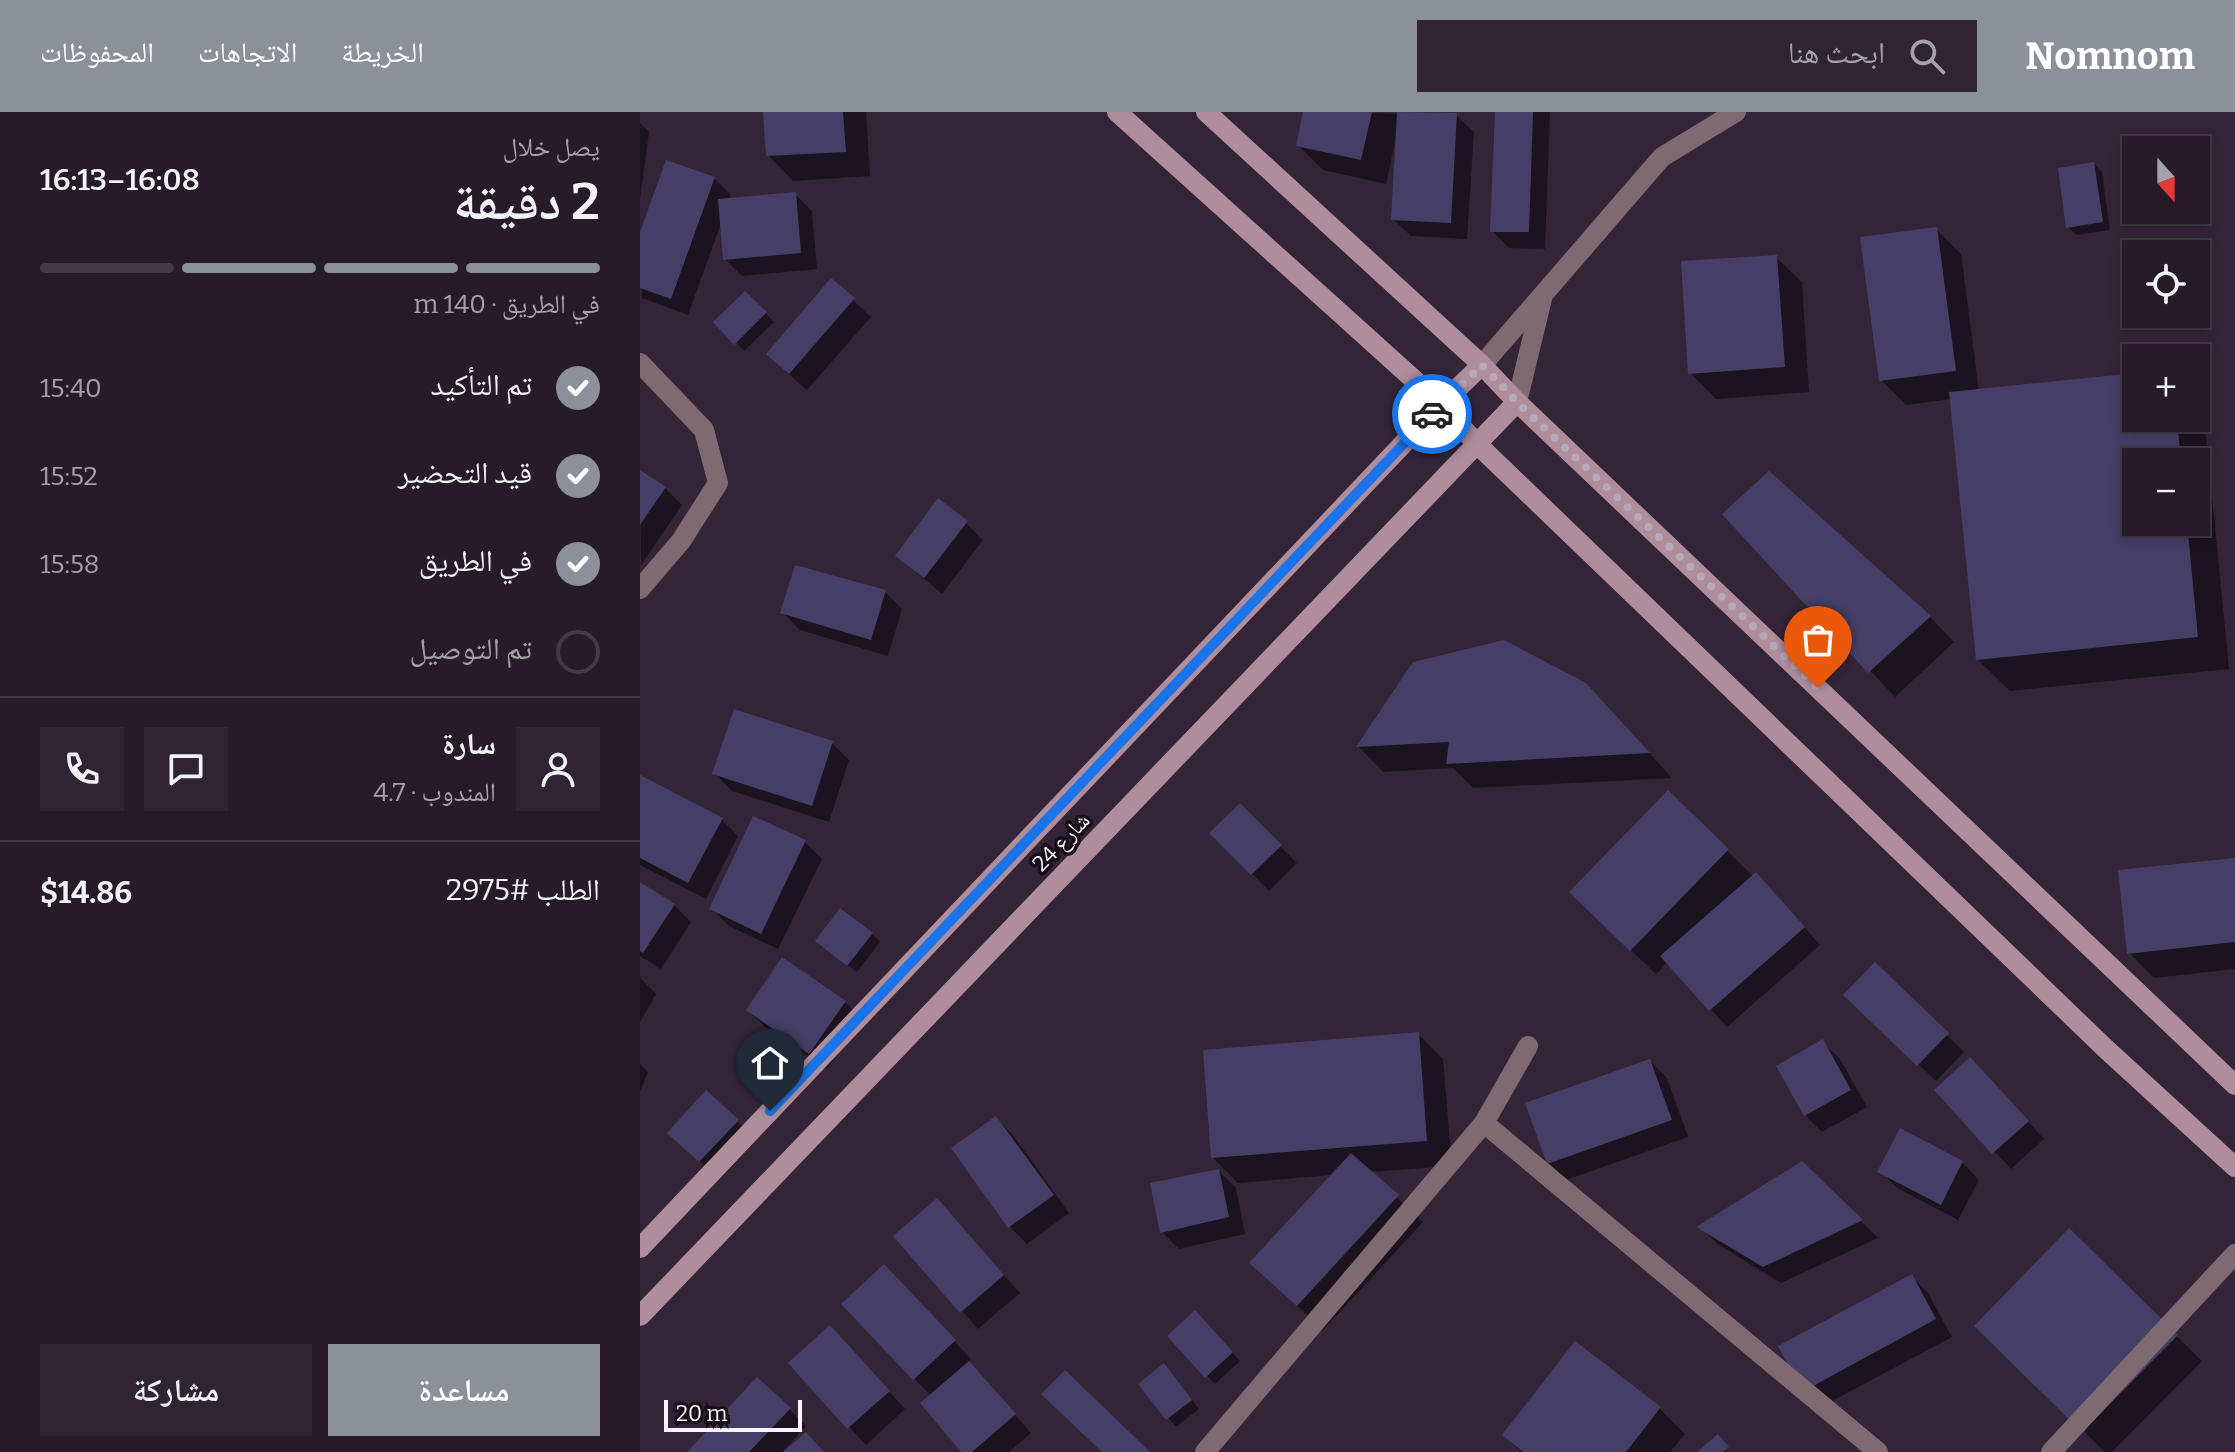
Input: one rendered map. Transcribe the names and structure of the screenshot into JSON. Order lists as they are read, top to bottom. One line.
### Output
{"streets":{"street":["شارع 24"]},"scale_bar":"20 m","north":"bottom","page":{"header":"Nomnom","search":"ابحث هنا","nav":["الخريطة","الاتجاهات","المحفوظات"],"heading":["2 دقيقة","يصل خلال","16:08–16:13"],"panel":["سارة","المندوب · 4.7","الطلب #2975","$14.86"],"map_buttons":["+","−"],"bar":"في الطريق · 140 m","list":[["تم التأكيد","15:40"],["قيد التحضير","15:52"],["في الطريق","15:58"],"تم التوصيل"],"buttons":["مساعدة","مشاركة"],"scale":"20 m"}}
